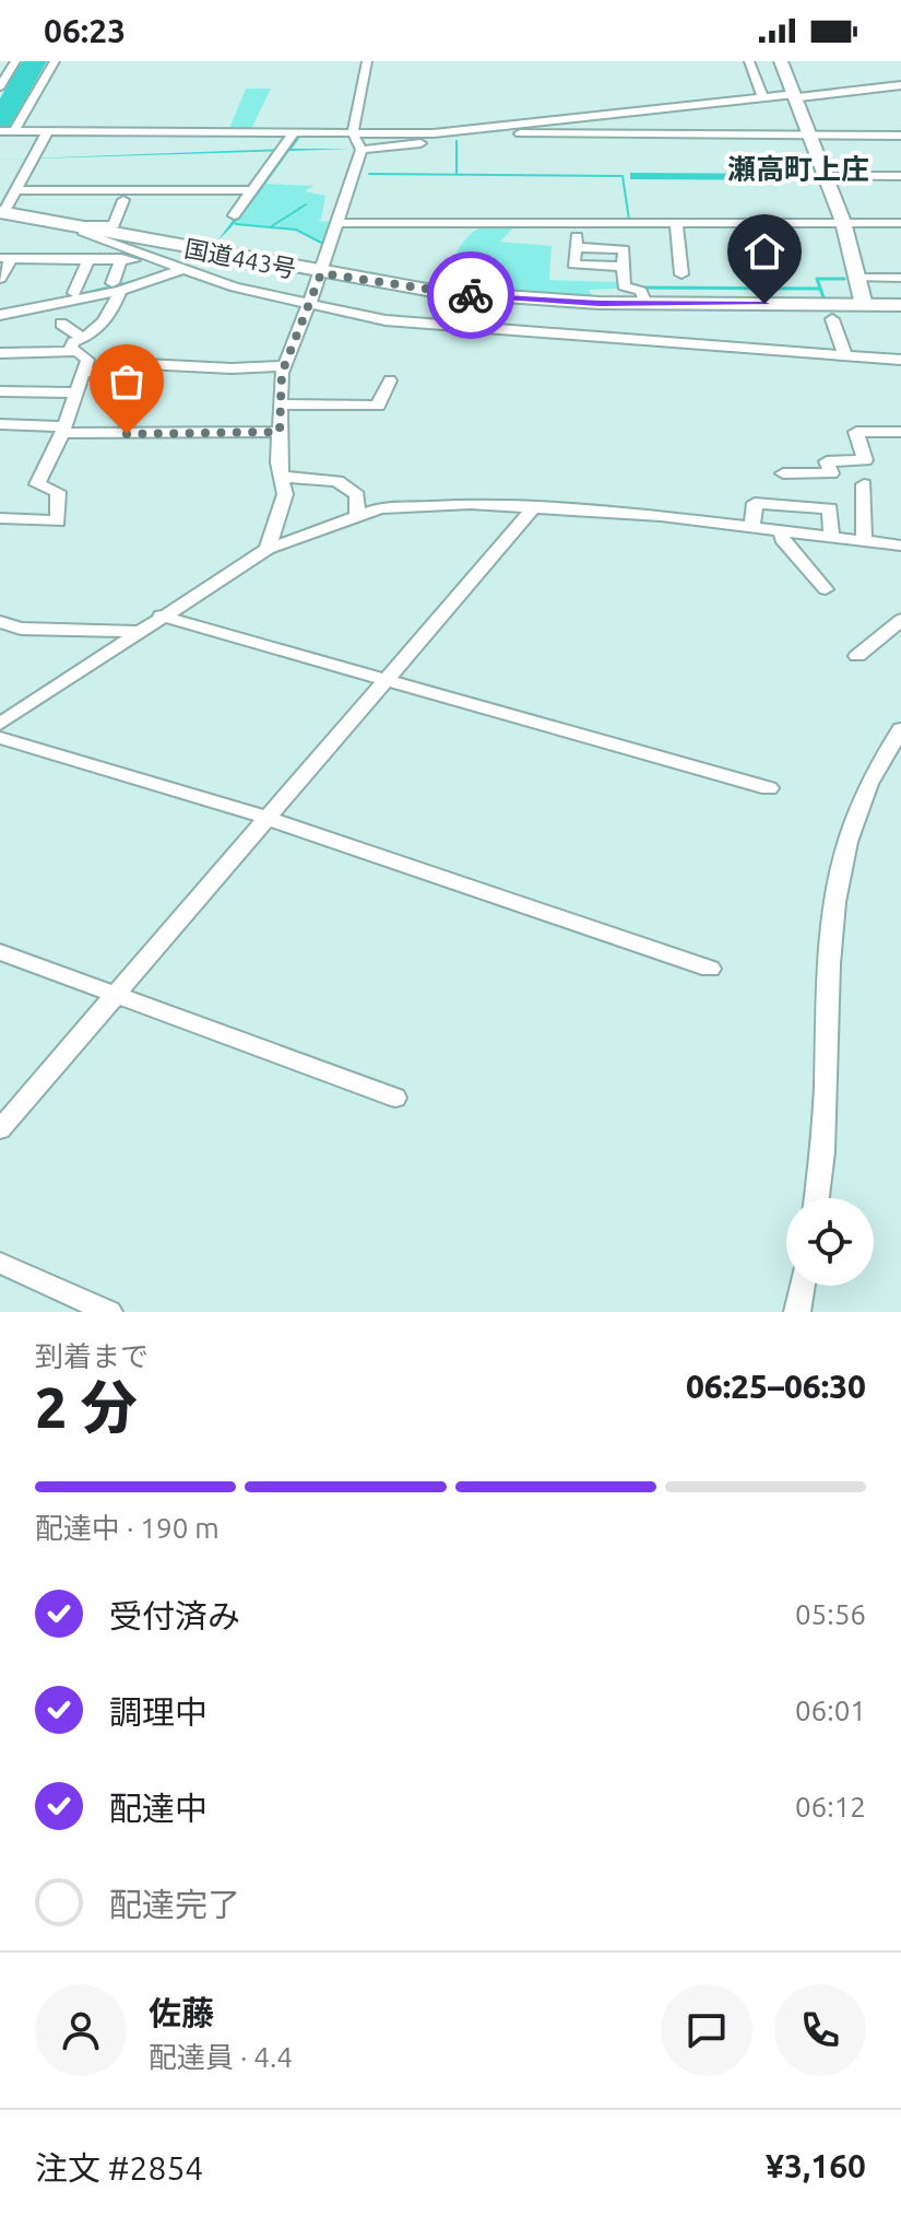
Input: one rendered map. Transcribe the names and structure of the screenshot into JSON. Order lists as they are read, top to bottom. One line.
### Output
{"streets":{"highway":["国道443号"]},"districts":["瀬高町上庄"],"page":{"status":"06:23","heading":["2 分","到着まで","06:25–06:30"],"panel":["佐藤","配達員 · 4.4","注文 #2854","¥3,160"],"bar":"配達中 · 190 m","list":[["受付済み","05:56"],["調理中","06:01"],["配達中","06:12"],"配達完了"]}}
